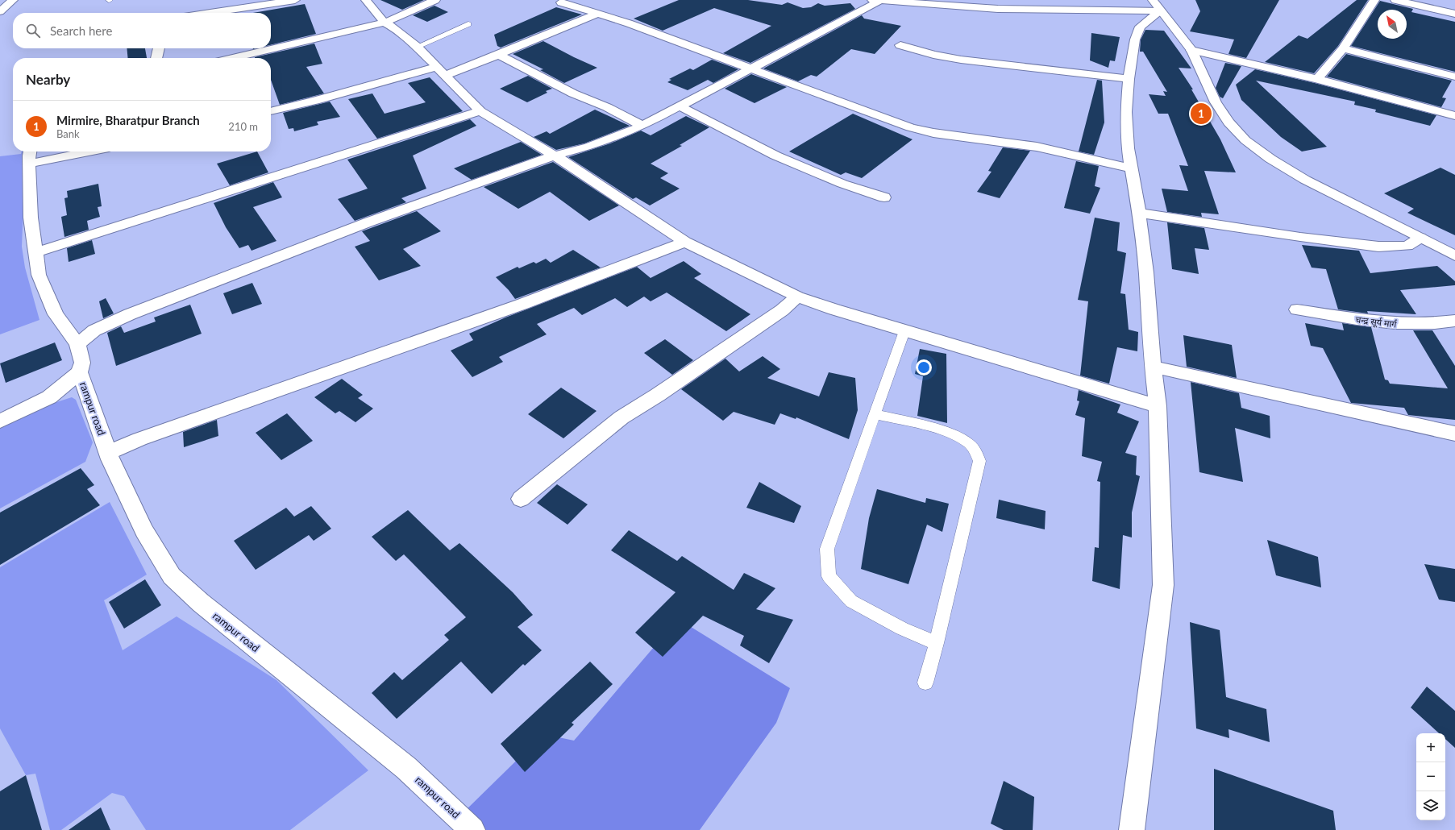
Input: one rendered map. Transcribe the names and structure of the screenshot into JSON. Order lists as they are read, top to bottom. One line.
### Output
{"streets":{"street":["चन्द्र सूर्य मार्ग","rampur road"]},"north":"top left","page":{"search":"Search here","heading":"Nearby","list":[{"mark":"1","name":"Mirmire, Bharatpur Branch","note":"Bank","value":"210 m"}],"pins":"1","map_buttons":["+","−"]}}
